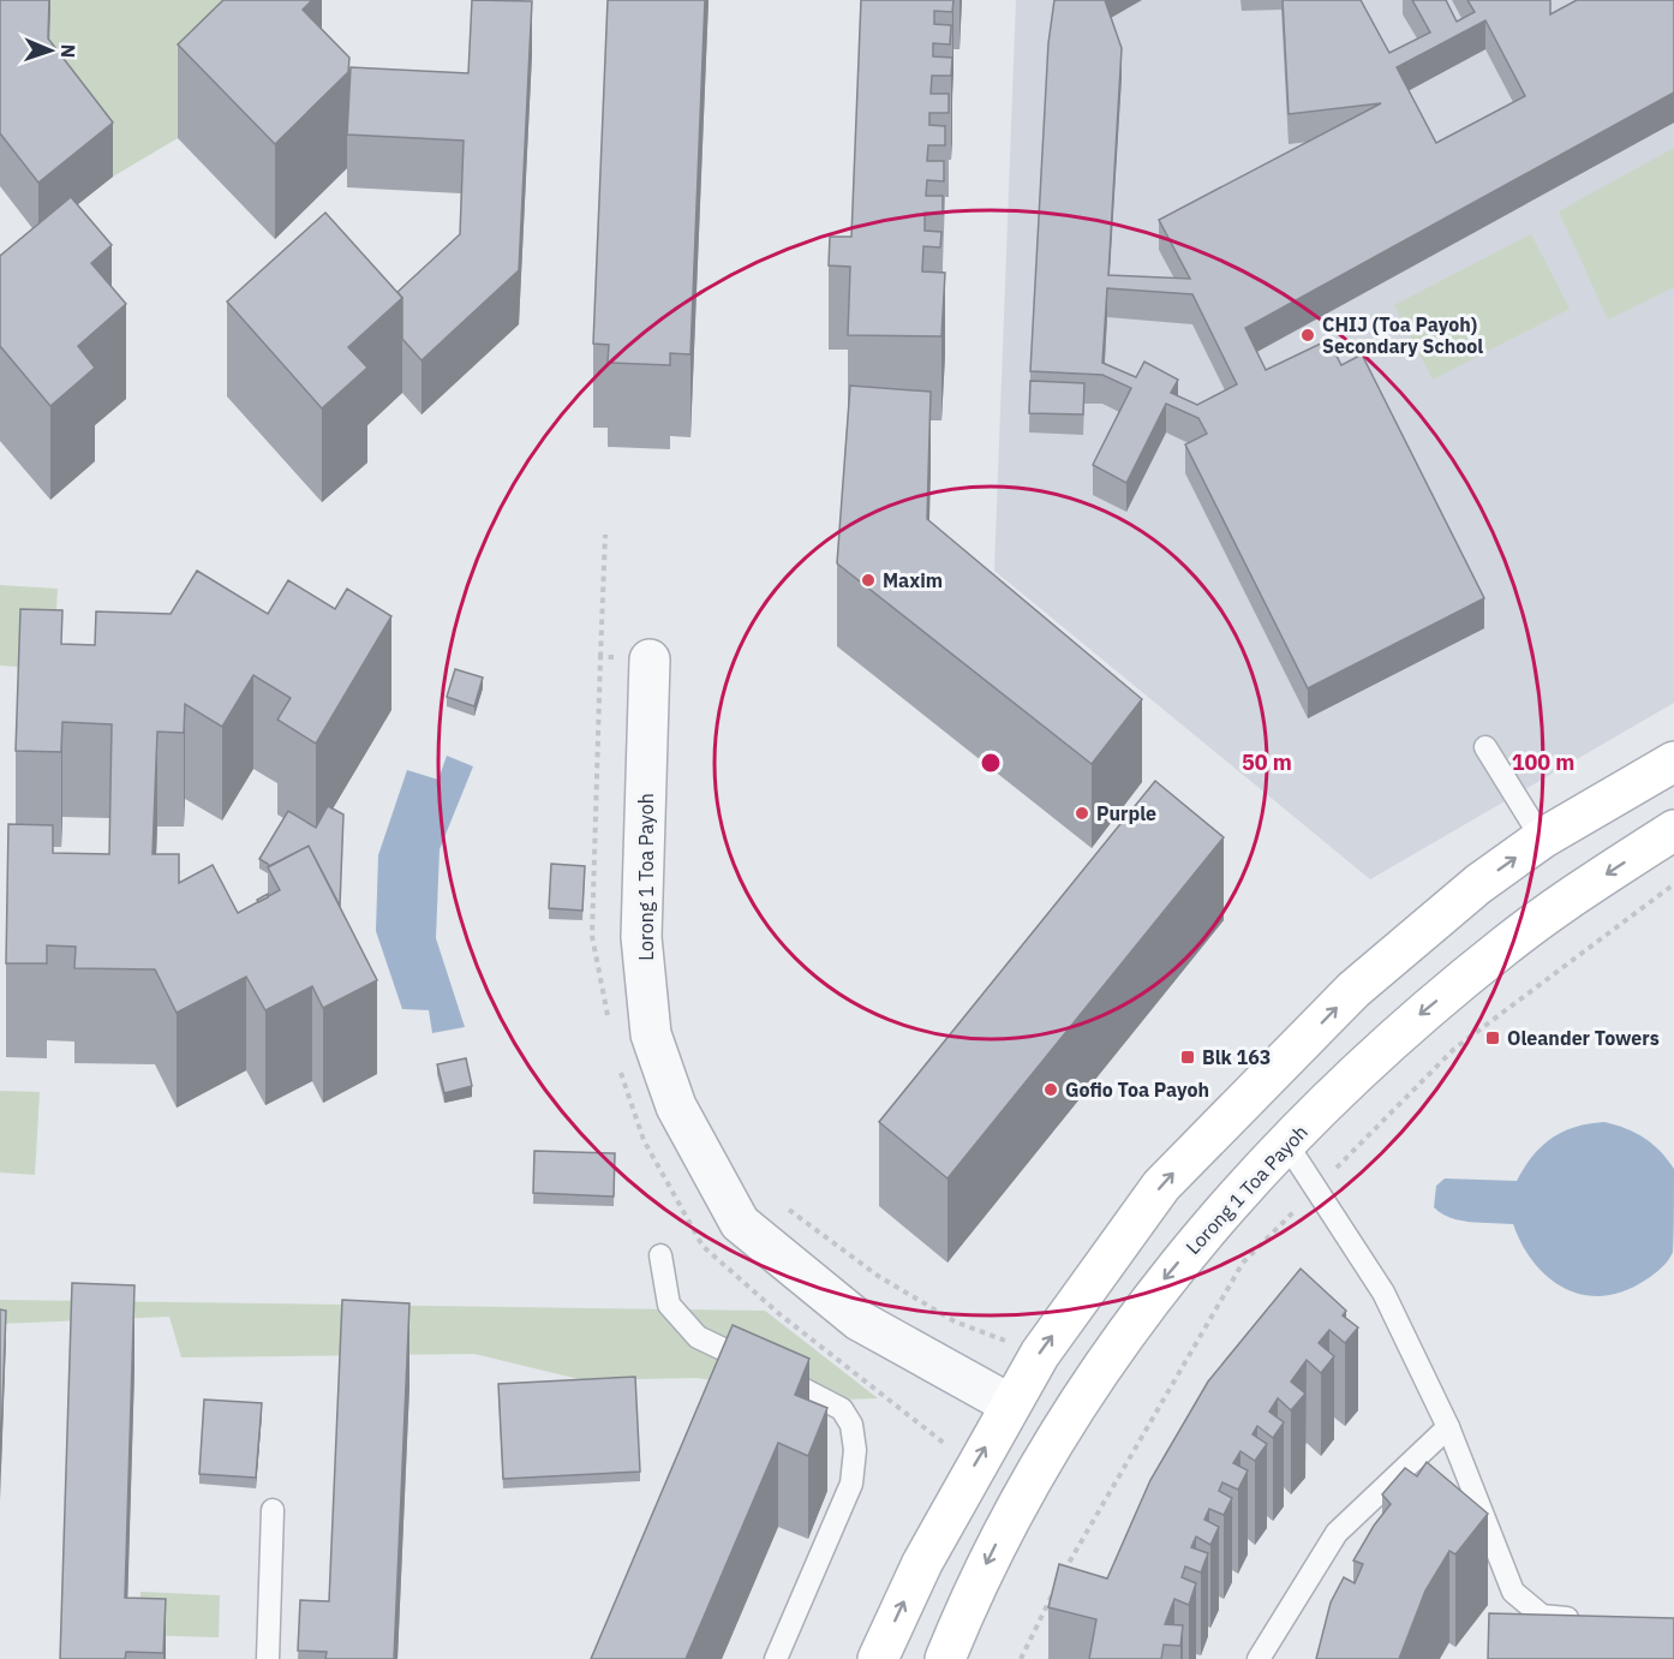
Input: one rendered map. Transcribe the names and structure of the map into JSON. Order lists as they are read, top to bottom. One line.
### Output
{"streets":{"main road":["Lorong 1 Toa Payoh"]},"one_way":["Lorong 1 Toa Payoh"],"places":{"other":["CHIJ (Toa Payoh) Secondary School","Maxim","Purple","Gofio Toa Payoh"],"transit":["Oleander Towers","Blk 163"]},"north":"right","rings":["50 m","100 m"]}
